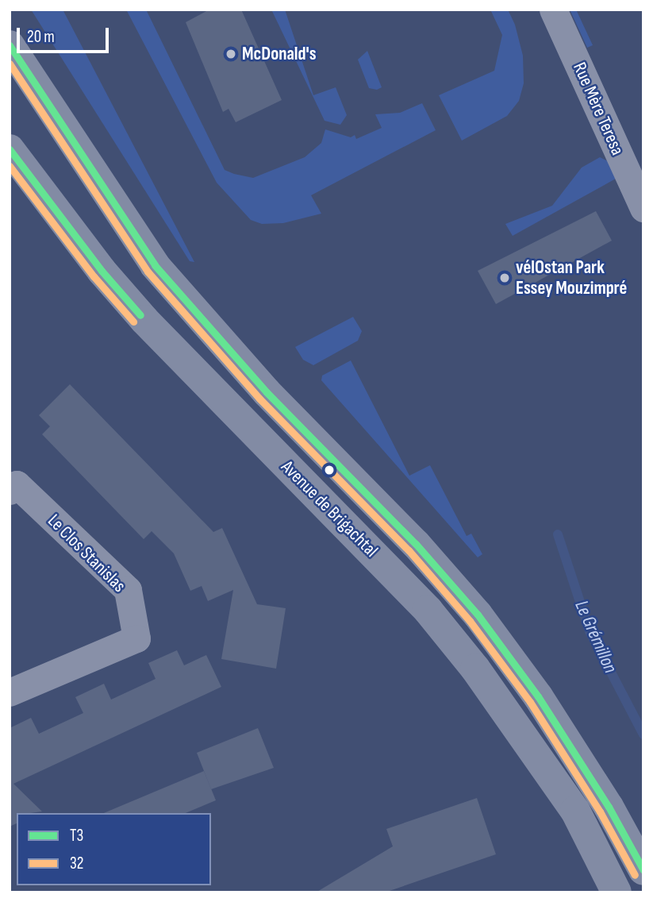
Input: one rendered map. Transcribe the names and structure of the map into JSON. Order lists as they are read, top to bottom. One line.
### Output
{"streets":{"main road":["Avenue de Brigachtal"],"street":["Rue Mère Teresa","Le Clos Stanislas"]},"water":["Le Grémillon"],"places":["McDonald's","vélOstan Park Essey Mouzimpré"],"lines":["transit line T3","transit line 32"],"legend":["T3","32"],"scale_bar":"20 m"}
